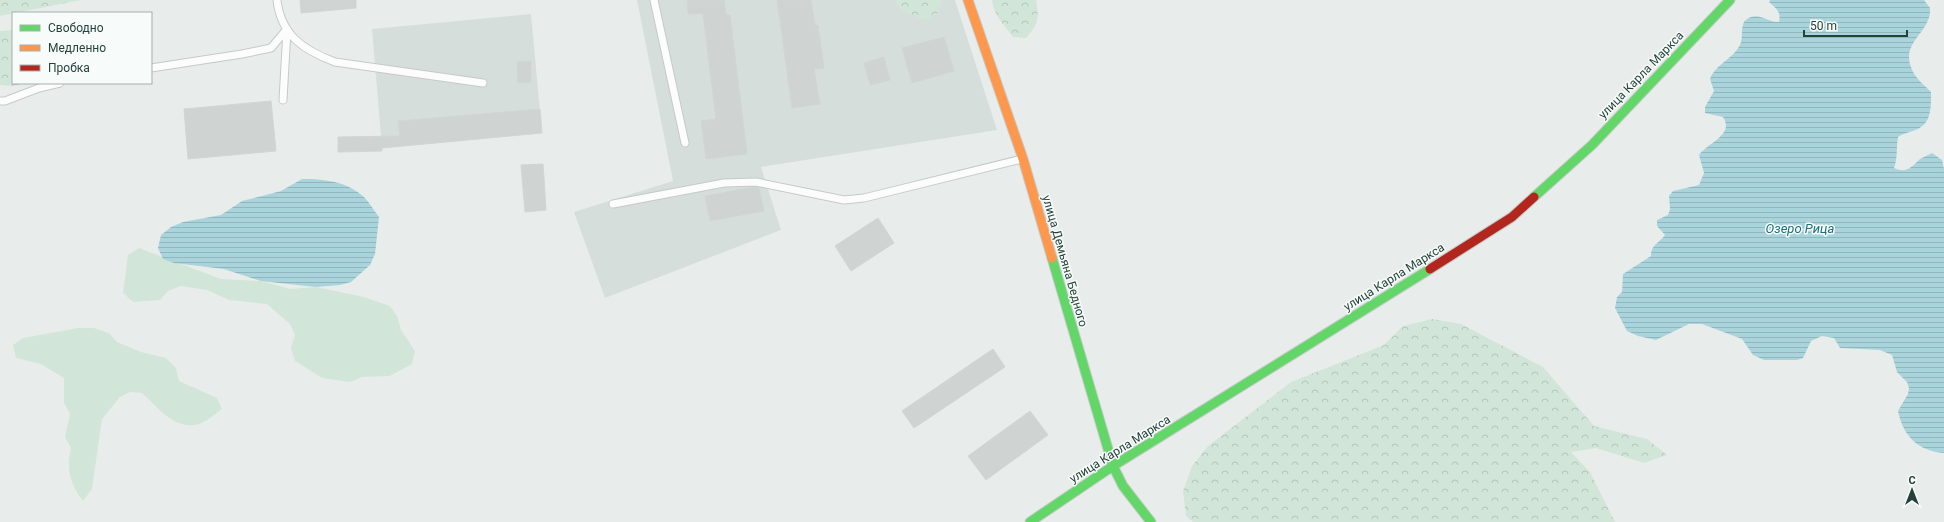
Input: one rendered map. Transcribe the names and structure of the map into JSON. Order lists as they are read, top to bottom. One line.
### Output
{"streets":{"street":["улица Карла Маркса","улица Демьяна Бедного"]},"crossings":[["улица Карла Маркса","улица Демьяна Бедного"]],"water":["Озеро Рица"],"legend":["Свободно","Медленно","Пробка"],"scale_bar":"50 m","north":"top"}
